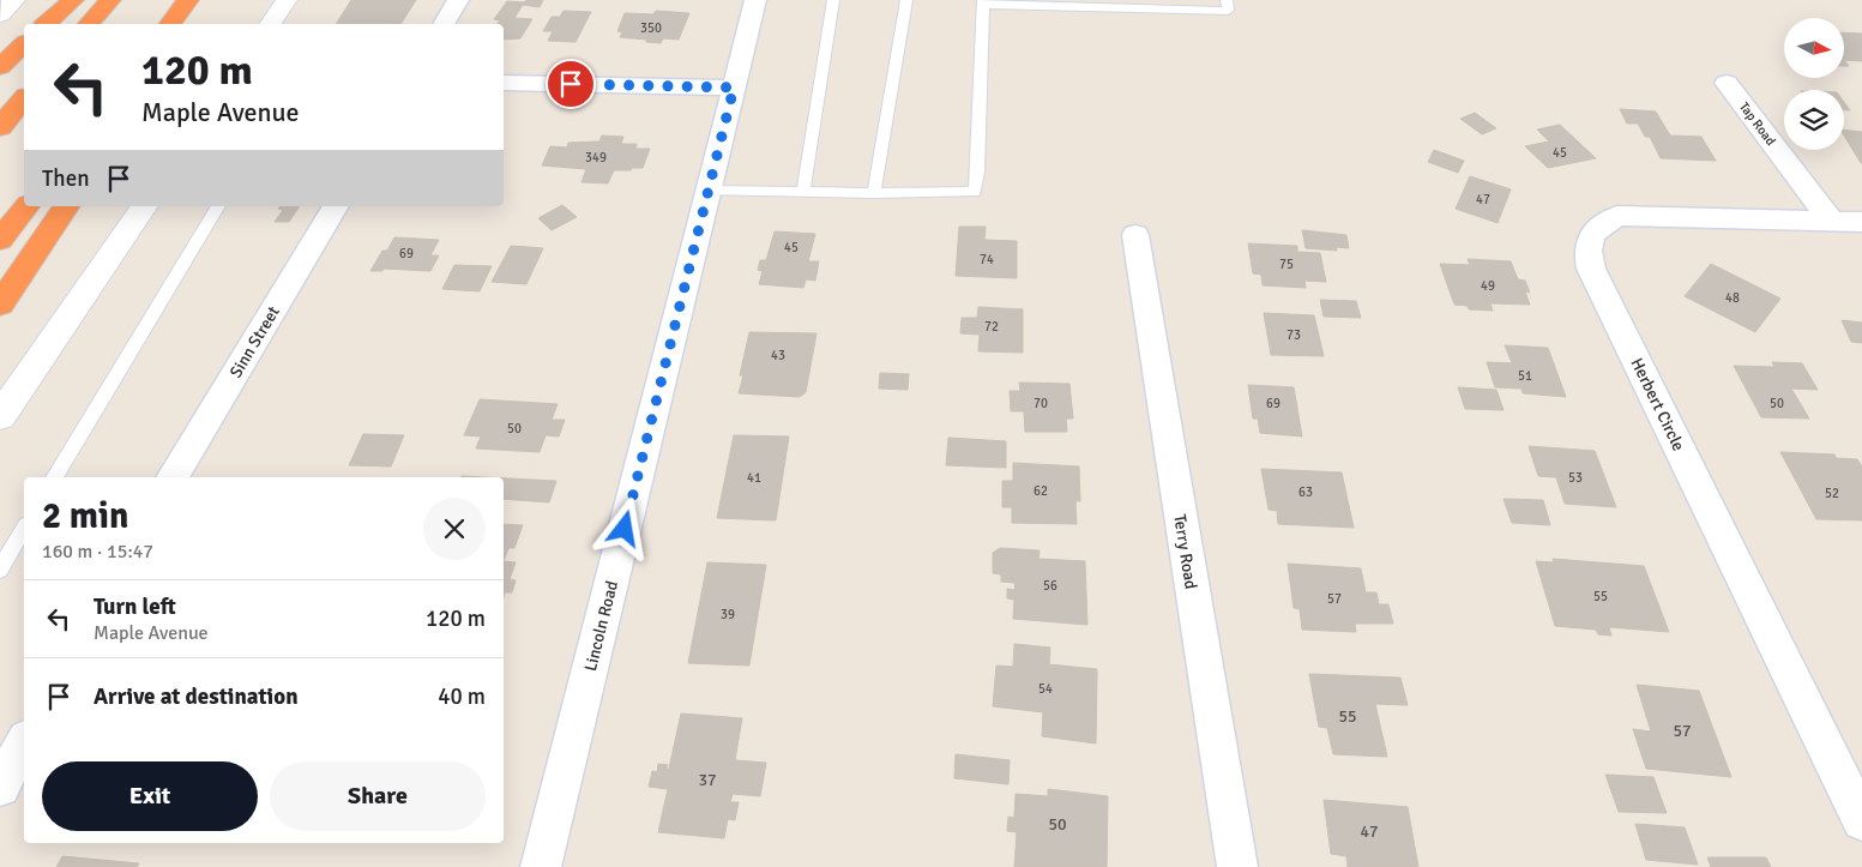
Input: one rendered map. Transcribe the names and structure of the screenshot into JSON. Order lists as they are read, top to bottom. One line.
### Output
{"streets":{"street":["Tap Road","Sinn Street","Herbert Circle","Terry Road","Lincoln Road"]},"crossings":[["Tap Road","Herbert Circle"]],"house_numbers":["350","45","349","47","45","69","74","75","49","48","72","73","43","51","70","69","50","50","41","53","62","63","52","56","55","57","39","54","55","57","37","50","47"],"north":"right","page":{"turn":["120 m","Maple Avenue"],"then":"Then","heading":["2 min","160 m · 15:47"],"list":[{"name":"Turn left","note":"Maple Avenue","value":"120 m"},{"name":"Arrive at destination","value":"40 m"}],"buttons":["Exit","Share"]}}
